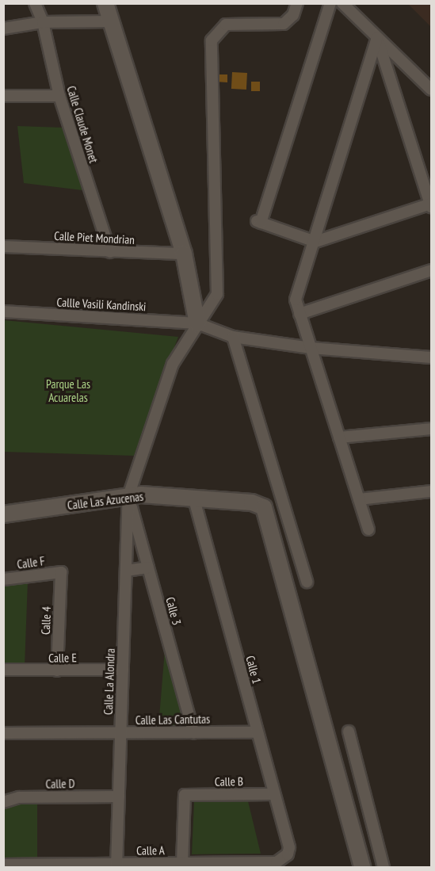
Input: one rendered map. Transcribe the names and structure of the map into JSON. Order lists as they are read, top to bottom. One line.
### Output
{"streets":{"street":["Calle Claude Monet","Calle Piet Mondrian","Callle Vasili Kandinski","Calle Las Azucenas","Calle F","Calle 3","Calle 4","Calle E","Calle 1","Calle La Alondra","Calle Las Cantutas","Calle B","Calle D","Calle A"]},"crossings":[["Calle Claude Monet","Calle Piet Mondrian"],["Callle Vasili Kandinski","Calle La Alondra"],["Calle Las Azucenas","Calle 3"],["Calle Las Azucenas","Calle 1"],["Calle Las Azucenas","Calle La Alondra"],["Calle F","Calle 4"],["Calle 3","Calle La Alondra"],["Calle 3","Calle Las Cantutas"],["Calle 4","Calle E"],["Calle E","Calle La Alondra"],["Calle 1","Calle Las Cantutas"],["Calle 1","Calle B"],["Calle 1","Calle A"],["Calle La Alondra","Calle Las Cantutas"],["Calle La Alondra","Calle D"],["Calle La Alondra","Calle A"],["Calle B","Calle A"]],"parks":["Parque Las Acuarelas"]}
